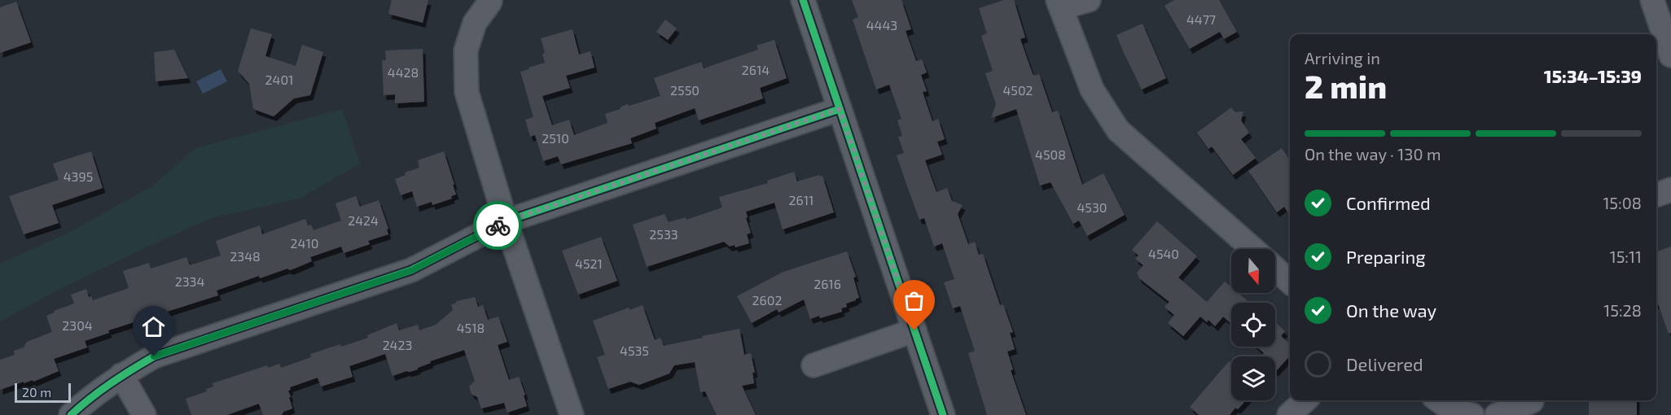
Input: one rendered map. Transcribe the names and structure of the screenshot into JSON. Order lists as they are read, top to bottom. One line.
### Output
{"house_numbers":["4477","4443","2614","4428","2401","2550","4502","2510","4508","4395","2611","4530","2424","2533","2410","4540","2348","4521","2334","2616","2602","2304","4518","2423","4535"],"scale_bar":"20 m","north":"bottom","page":{"heading":["2 min","Arriving in","15:34–15:39"],"bar":"On the way · 130 m","list":[["Confirmed","15:08"],["Preparing","15:11"],["On the way","15:28"],"Delivered"],"scale":"20 m"}}
